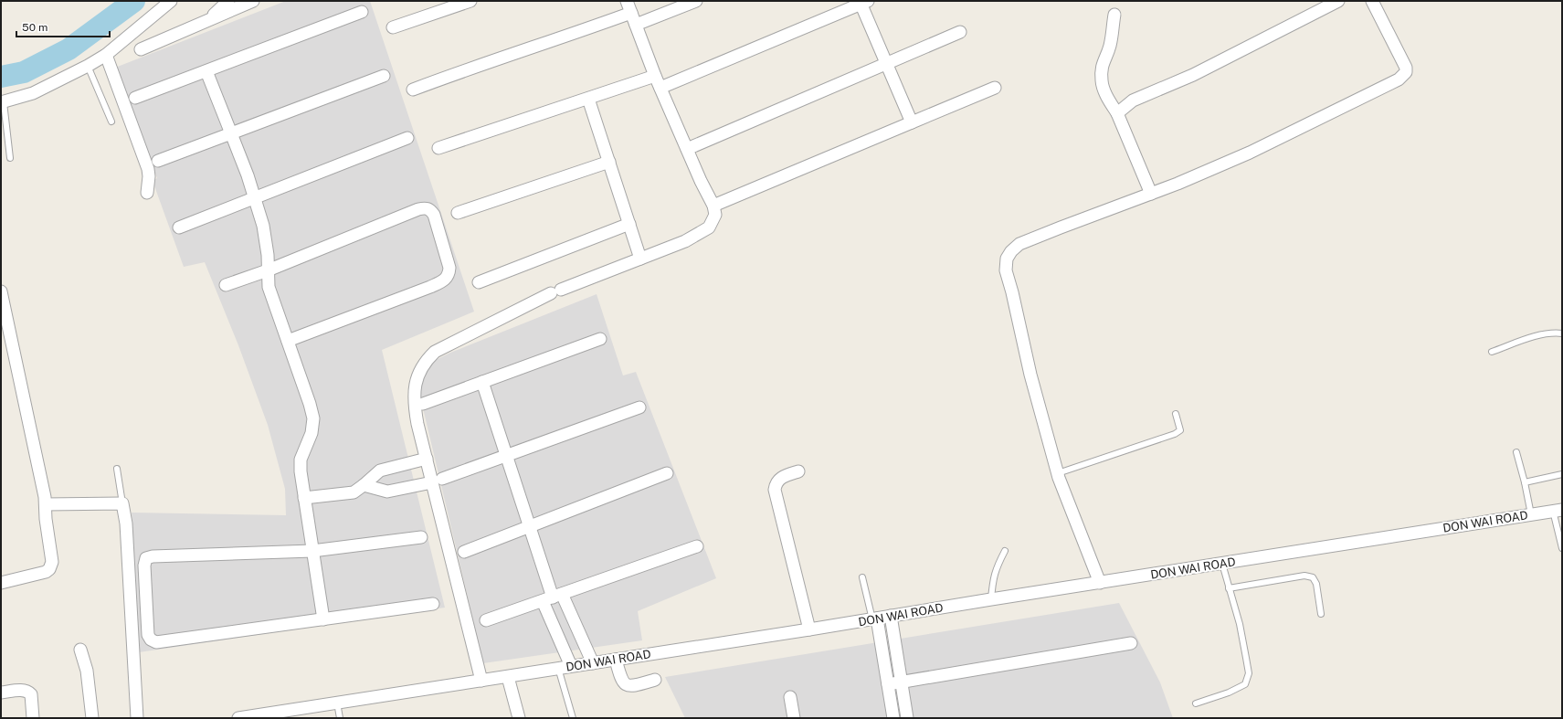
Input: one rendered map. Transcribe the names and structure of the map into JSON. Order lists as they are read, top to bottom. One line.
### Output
{"streets":{"street":["DON WAI ROAD"]},"scale_bar":"50 m"}
